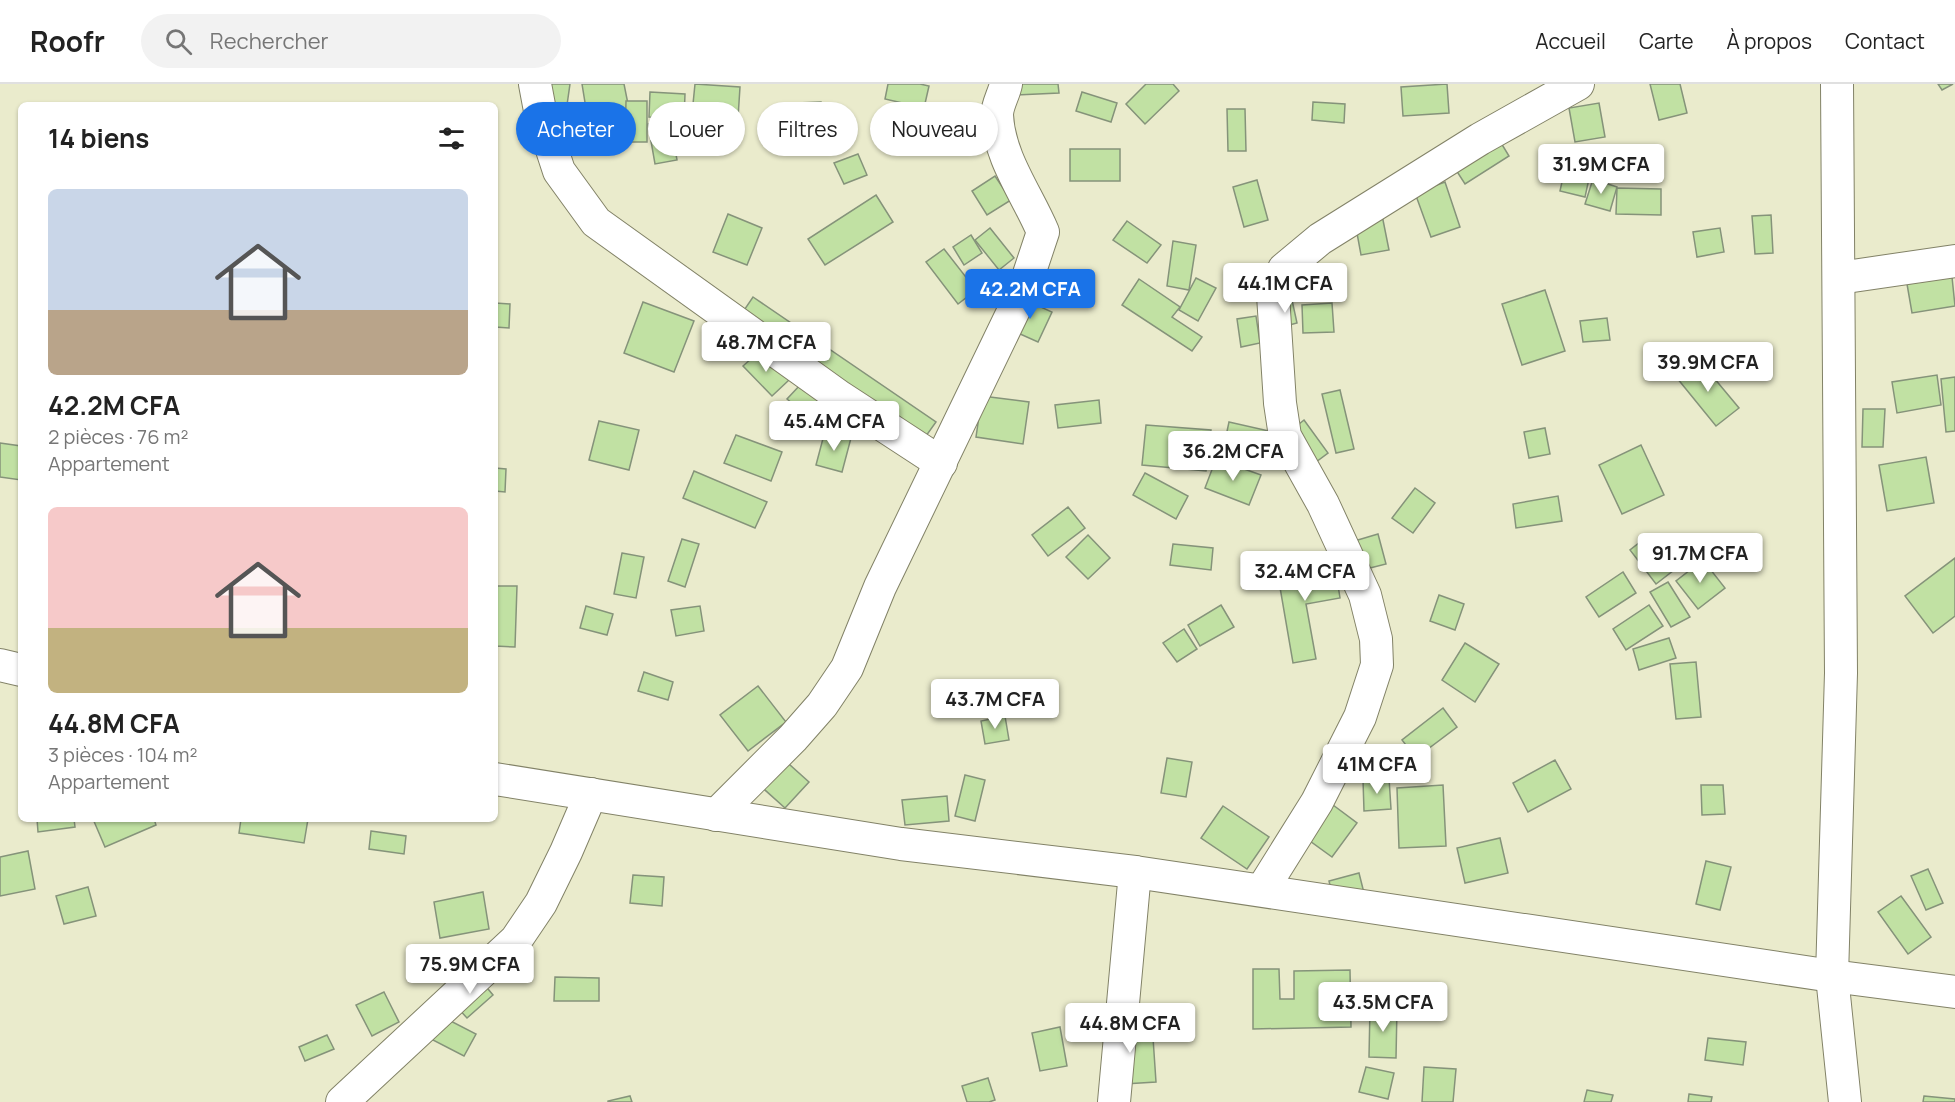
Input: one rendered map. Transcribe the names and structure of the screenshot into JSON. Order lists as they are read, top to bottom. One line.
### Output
{"page":{"header":"Roofr","search":"Rechercher","nav":["Accueil","Carte","À propos","Contact"],"chip":["Acheter","Louer","Filtres","Nouveau"],"heading":"14 biens","price":["31.9M CFA","44.1M CFA","42.2M CFA","48.7M CFA","39.9M CFA","45.4M CFA","36.2M CFA","91.7M CFA","32.4M CFA","43.7M CFA","41M CFA","75.9M CFA","43.5M CFA","44.8M CFA"],"list":[{"name":"42.2M CFA","note":"2 pièces · 76 m² · Appartement"},{"name":"44.8M CFA","note":"3 pièces · 104 m² · Appartement"}]}}
